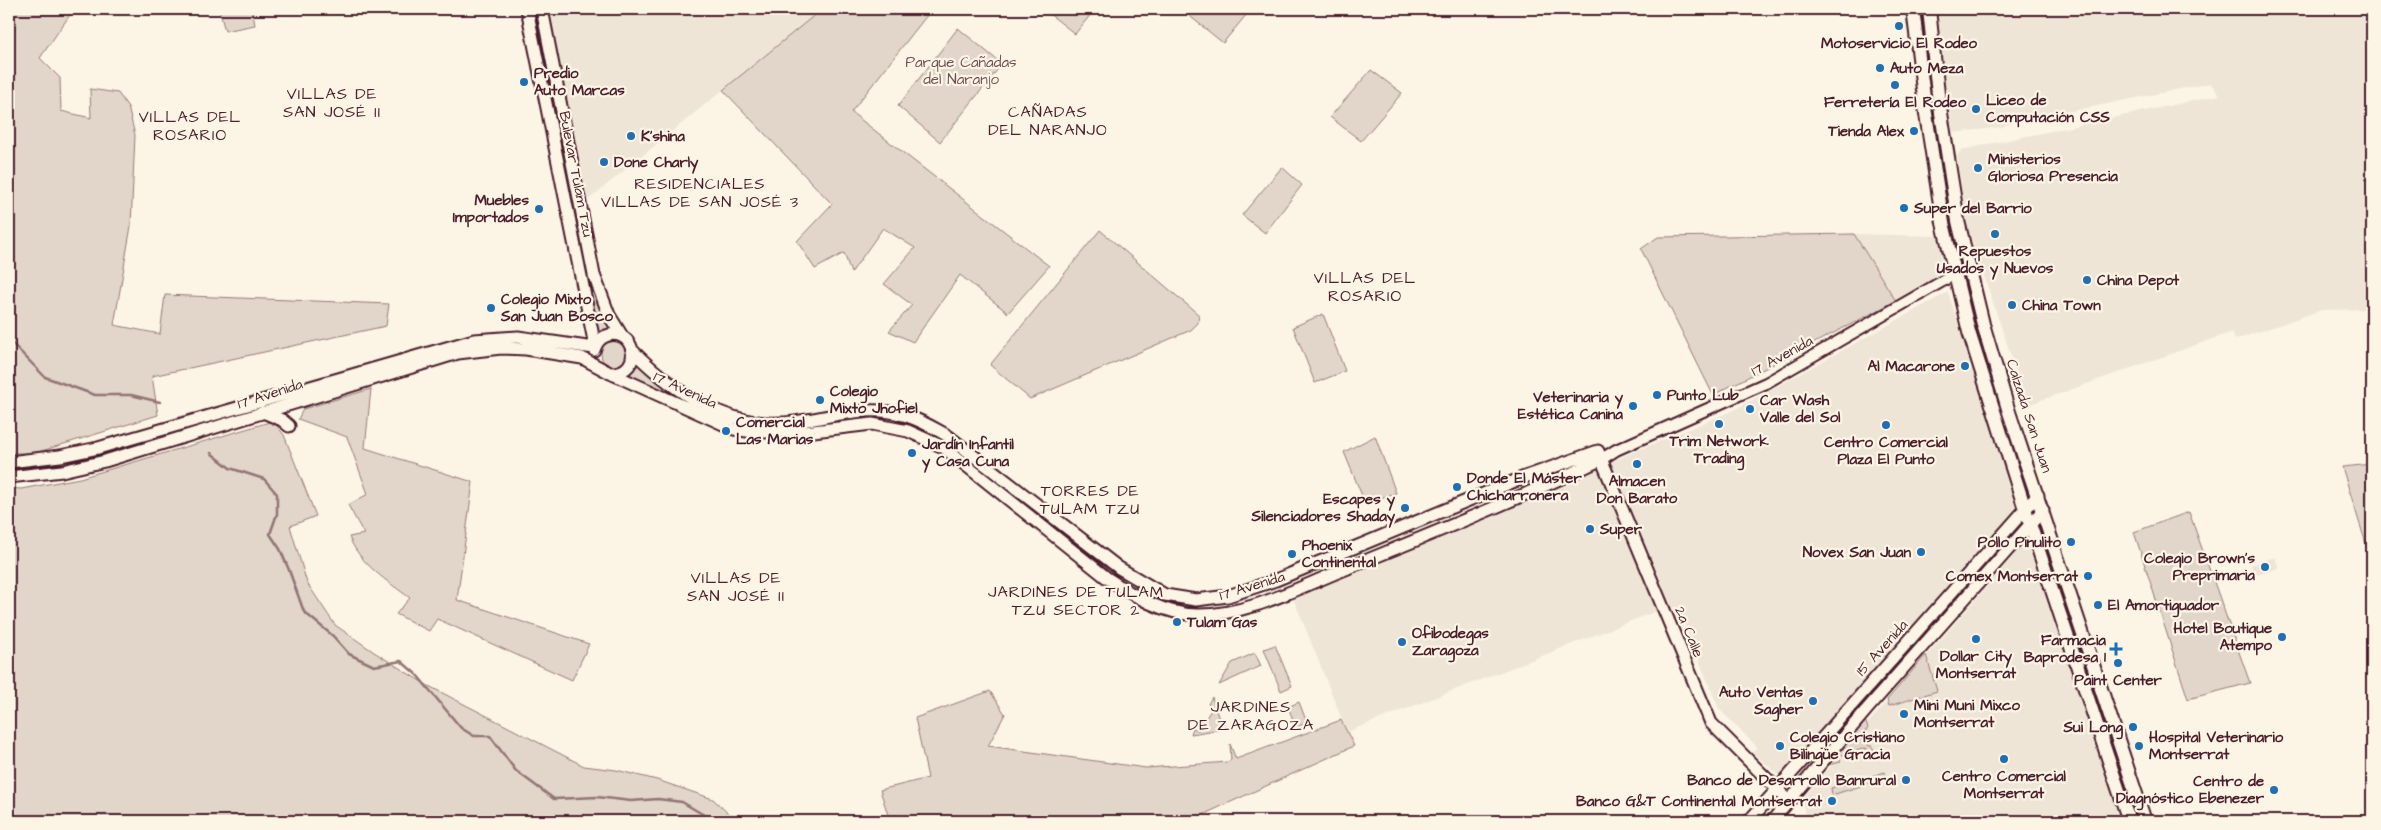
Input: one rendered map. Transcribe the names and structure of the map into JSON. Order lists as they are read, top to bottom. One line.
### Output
{"streets":{"main road":["Bulevar Tulam Tzu","17 Avenida","Calzada San Juan","2a Calle","15 Avenida"]},"crossings":[["Bulevar Tulam Tzu","17 Avenida"],["17 Avenida","Calzada San Juan"],["17 Avenida","2a Calle"],["Calzada San Juan","15 Avenida"],["2a Calle","15 Avenida"]],"districts":["VILLAS DE SAN JOSÉ II","CAÑADAS DEL NARANJO","VILLAS DEL ROSARIO","RESIDENCIALES VILLAS DE SAN JOSÉ 3","VILLAS DEL ROSARIO","TORRES DE TULAM TZU","VILLAS DE SAN JOSÉ II","JARDINES DE TULAM TZU SECTOR 2","JARDINES DE ZARAGOZA"],"parks":["Parque Cañadas del Naranjo"],"places":{"other":["Motoservicio El Rodeo","Auto Meza","Predio Auto Marcas","Ferretería El Rodeo","Liceo de Computación CSS","Tienda Alex","K'shina","Done Charly","Ministerios Gloriosa Presencia","Super del Barrio","Muebles Importados","Repuestos Usados y Nuevos","China Depot","China Town","Colegio Mixto San Juan Bosco","Al Macarone","Punto Lub","Colegio Mixto Jhofiel","Veterinaria y Estética Canina","Car Wash Valle del Sol","Trim Network Trading","Centro Comercial Plaza El Punto","Comercial Las Marias","Jardín Infantil y Casa Cuna","Almacen Don Barato","Donde El Máster Chicharronera","Escapes y Silenciadores Shaday","Super","Pollo Pinulito","Novex San Juan","Phoenix Continental","Colegio Brown's Preprimaria","Comex Montserrat","El Amortiguador","Tulam Gas","Hotel Boutique Atempo","Dollar City Montserrat","Ofibodegas Zaragoza","Paint Center","Auto Ventas Sagher","Mini Muni Mixco Montserrat","Sui Long","Colegio Cristiano Bilingüe Gracia","Hospital Veterinario Montserrat","Centro Comercial Montserrat","Banco de Desarrollo Banrural","Centro de Diagnóstico Ebenezer","Banco G&T Continental Montserrat"],"health":["Farmacia Baprodesa 1"]}}
